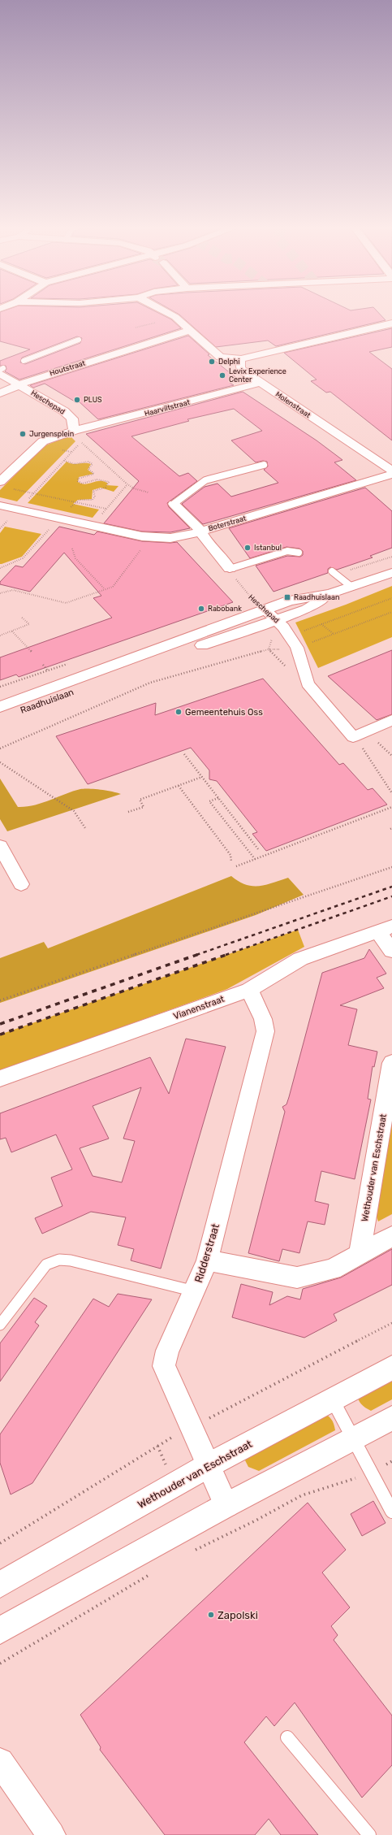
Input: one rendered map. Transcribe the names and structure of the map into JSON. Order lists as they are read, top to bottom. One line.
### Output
{"streets":{"street":["Houtstraat","Heschepad","Molenstraat","Haarviltstraat","Boterstraat","Raadhuislaan","Vianenstraat","Wethouder van Eschstraat","Ridderstraat"]},"crossings":[["Houtstraat","Heschepad"],["Heschepad","Haarviltstraat"],["Heschepad","Raadhuislaan"],["Molenstraat","Haarviltstraat"],["Vianenstraat","Ridderstraat"],["Wethouder van Eschstraat","Ridderstraat"]],"places":{"other":["Delphi","Levix Experience Center","PLUS","Jurgensplein","Istanbul","Rabobank","Gemeentehuis Oss","Zapolski"],"transit":["Raadhuislaan"]}}
